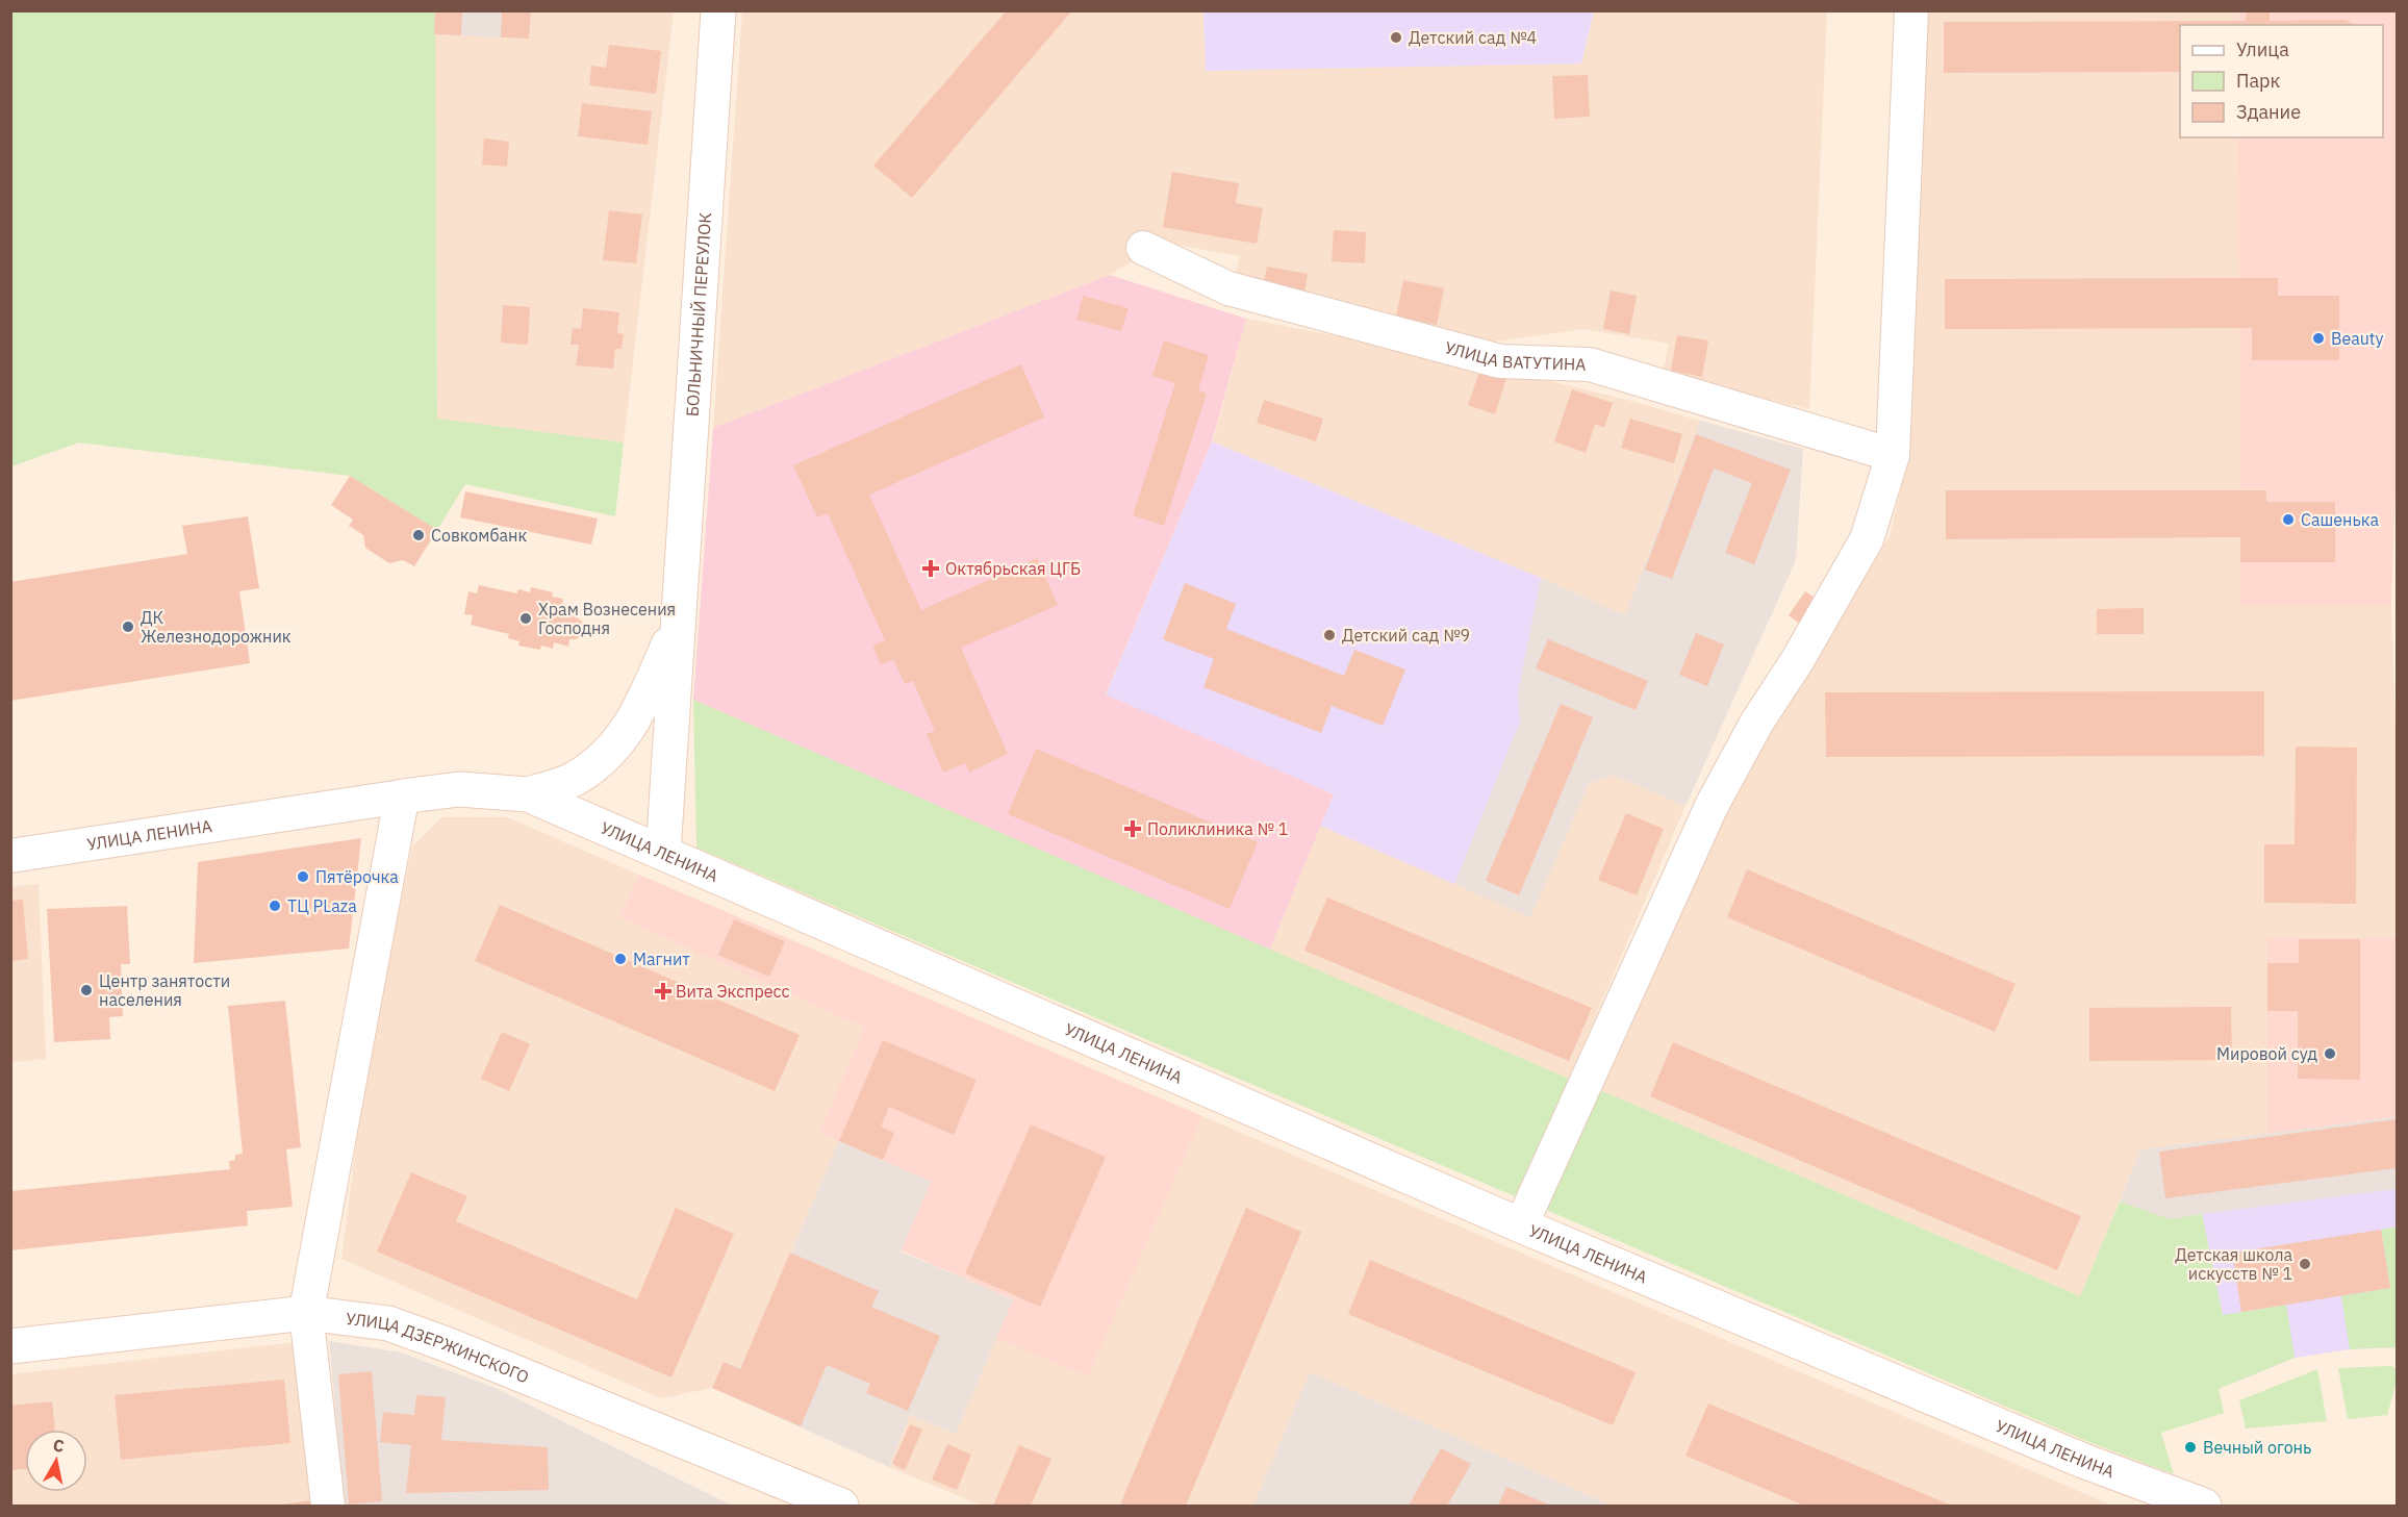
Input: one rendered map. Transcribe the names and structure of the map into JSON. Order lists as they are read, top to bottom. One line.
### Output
{"streets":{"street":["БОЛЬНИЧНЫЙ ПЕРЕУЛОК","УЛИЦА ВАТУТИНА","УЛИЦА ЛЕНИНА","УЛИЦА ДЗЕРЖИНСКОГО"]},"crossings":[["БОЛЬНИЧНЫЙ ПЕРЕУЛОК","УЛИЦА ЛЕНИНА"]],"places":{"other":["Детский сад №4","Beauty","Сашенька","Совкомбанк","Храм Вознесения Господня","ДК Железнодорожник","Детский сад №9","Пятёрочка","ТЦ PLaza","Магнит","Центр занятости населения","Мировой суд","Детская школа искусств № 1","Вечный огонь"],"health":["Октябрьская ЦГБ","Поликлиника № 1","Вита Экспресс"]},"legend":["Улица","Парк","Здание"],"north":"top"}
